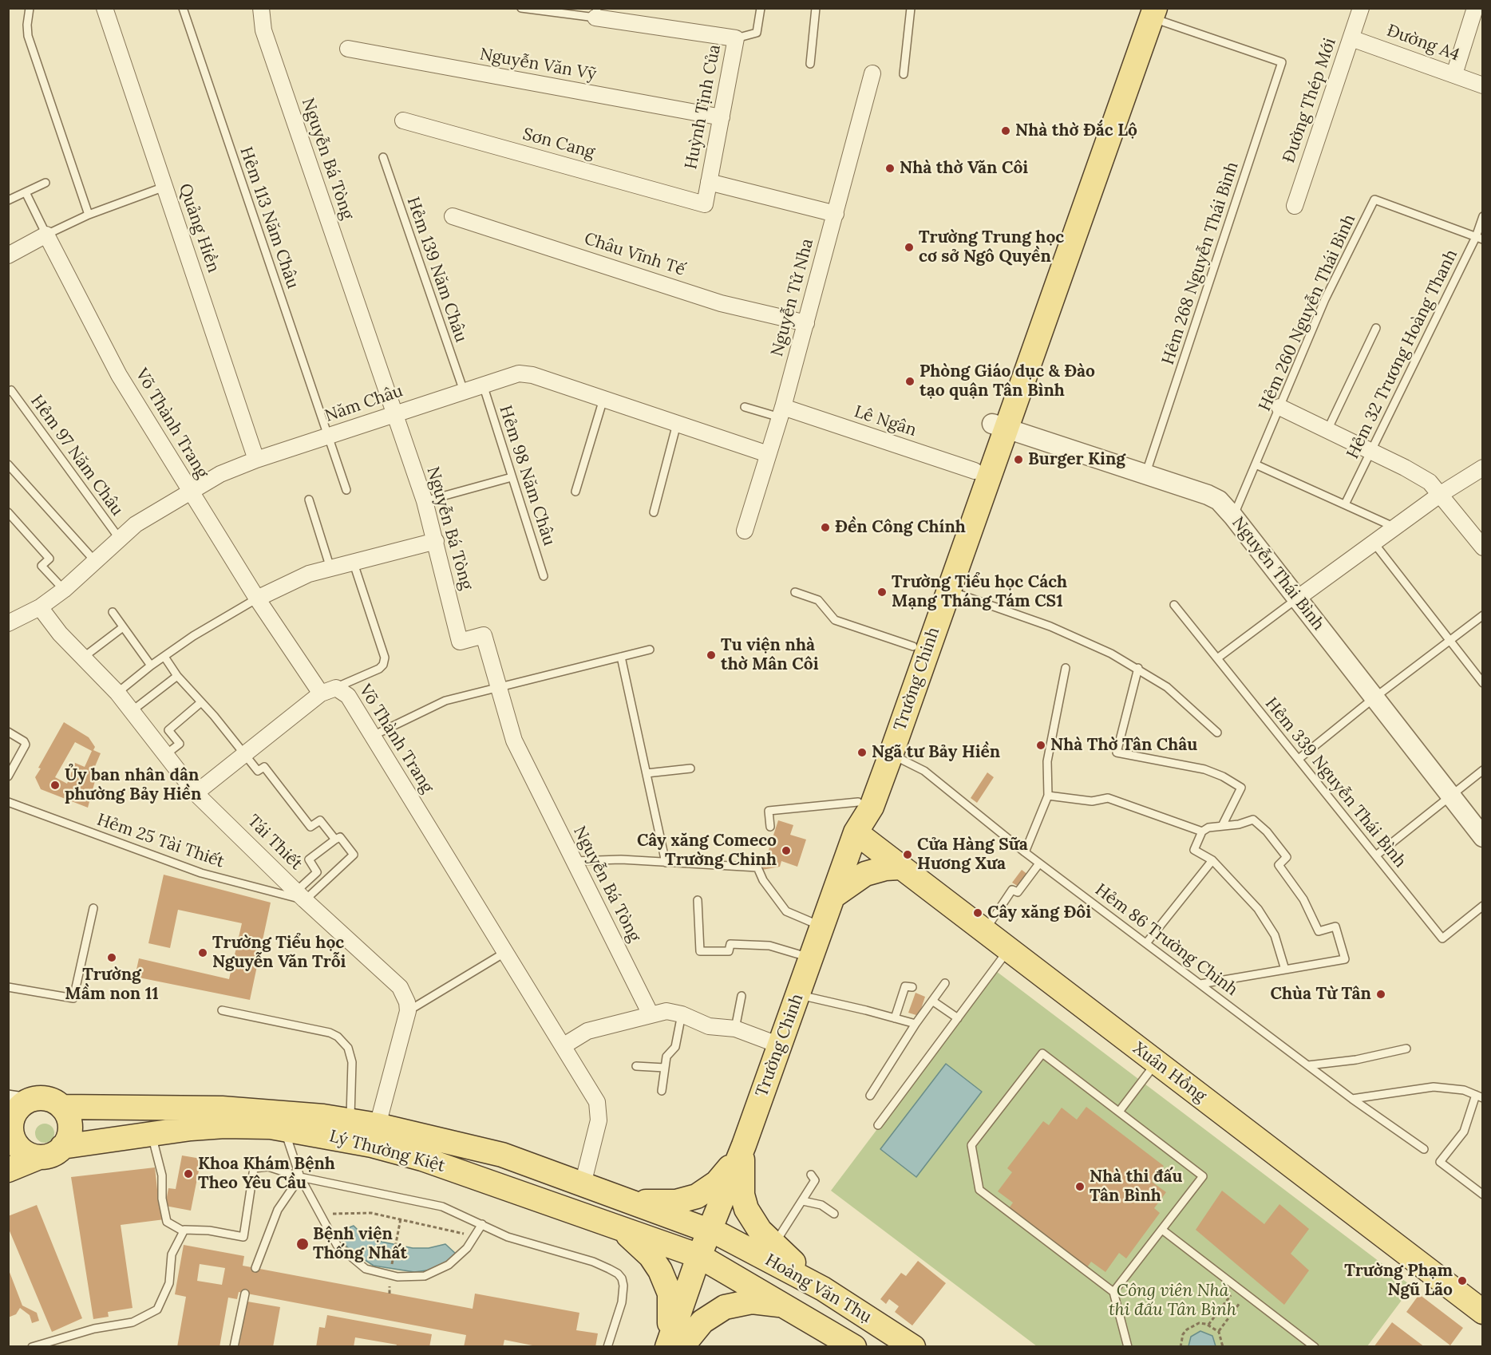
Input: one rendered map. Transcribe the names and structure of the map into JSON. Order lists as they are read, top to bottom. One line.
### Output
{"streets":{"main road":["Trường Chinh","Xuân Hồng","Lý Thường Kiệt","Hoàng Văn Thụ"],"street":["Đường A4","Nguyễn Văn Vỹ","Đường Thép Mới","Huỳnh Tịnh Của","Sơn Cang","Nguyễn Bá Tòng","Quảng Hiền","Châu Vĩnh Tế","Nguyễn Tử Nha","Năm Châu","Lê Ngân","Võ Thành Trang","Nguyễn Thái Bình","Tái Thiết"],"lane":["Hẻm 113 Năm Châu","Hẻm 268 Nguyễn Thái Bình","Hẻm 139 Năm Châu","Hẻm 260 Nguyễn Thái Bình","Hẻm 32 Trương Hoàng Thanh","Hẻm 97 Năm Châu","Hẻm 98 Năm Châu","Hẻm 339 Nguyễn Thái Bình","Hẻm 25 Tài Thiết","Hẻm 86 Trường Chinh"]},"crossings":[["Đường A4","Đường Thép Mới"],["Nguyễn Văn Vỹ","Huỳnh Tịnh Của"],["Huỳnh Tịnh Của","Sơn Cang"],["Huỳnh Tịnh Của","Nguyễn Tử Nha"],["Nguyễn Bá Tòng","Năm Châu"],["Hẻm 113 Năm Châu","Năm Châu"],["Quảng Hiền","Năm Châu"],["Châu Vĩnh Tế","Nguyễn Tử Nha"],["Hẻm 268 Nguyễn Thái Bình","Nguyễn Thái Bình"],["Hẻm 268 Nguyễn Thái Bình","Trường Chinh"],["Hẻm 139 Năm Châu","Năm Châu"],["Nguyễn Tử Nha","Năm Châu"],["Nguyễn Tử Nha","Lê Ngân"],["Hẻm 260 Nguyễn Thái Bình","Hẻm 32 Trương Hoàng Thanh"],["Hẻm 260 Nguyễn Thái Bình","Nguyễn Thái Bình"],["Năm Châu","Võ Thành Trang"],["Năm Châu","Hẻm 97 Năm Châu"],["Năm Châu","Hẻm 98 Năm Châu"],["Năm Châu","Tái Thiết"],["Lê Ngân","Trường Chinh"],["Võ Thành Trang","Lý Thường Kiệt"],["Nguyễn Thái Bình","Trường Chinh"],["Trường Chinh","Hẻm 86 Trường Chinh"],["Trường Chinh","Xuân Hồng"],["Trường Chinh","Lý Thường Kiệt"],["Trường Chinh","Hoàng Văn Thụ"],["Hẻm 25 Tài Thiết","Tái Thiết"],["Lý Thường Kiệt","Hoàng Văn Thụ"]],"parks":["Công viên Nhà thi đấu Tân Bình"],"places":["Nhà thờ Đắc Lộ","Nhà thờ Văn Côi","Trường Trung học cơ sở Ngô Quyền","Phòng Giáo dục & Đào tạo quận Tân Bình","Burger King","Đền Công Chính","Trường Tiểu học Cách Mạng Tháng Tám CS1","Tu viện nhà thờ Mân Côi","Nhà Thờ Tân Châu","Ngã tư Bảy Hiền","Ủy ban nhân dân phường Bảy Hiền","Cây xăng Comeco Trường Chinh","Cửa Hàng Sữa Hương Xưa","Cây xăng Đôi","Trường Tiểu học Nguyễn Văn Trỗi","Trường Mầm non 11","Chùa Từ Tân","Khoa Khám Bệnh Theo Yêu Cầu","Nhà thi đấu Tân Bình","Bệnh viện Thống Nhất","Trường Phạm Ngũ Lão"]}
